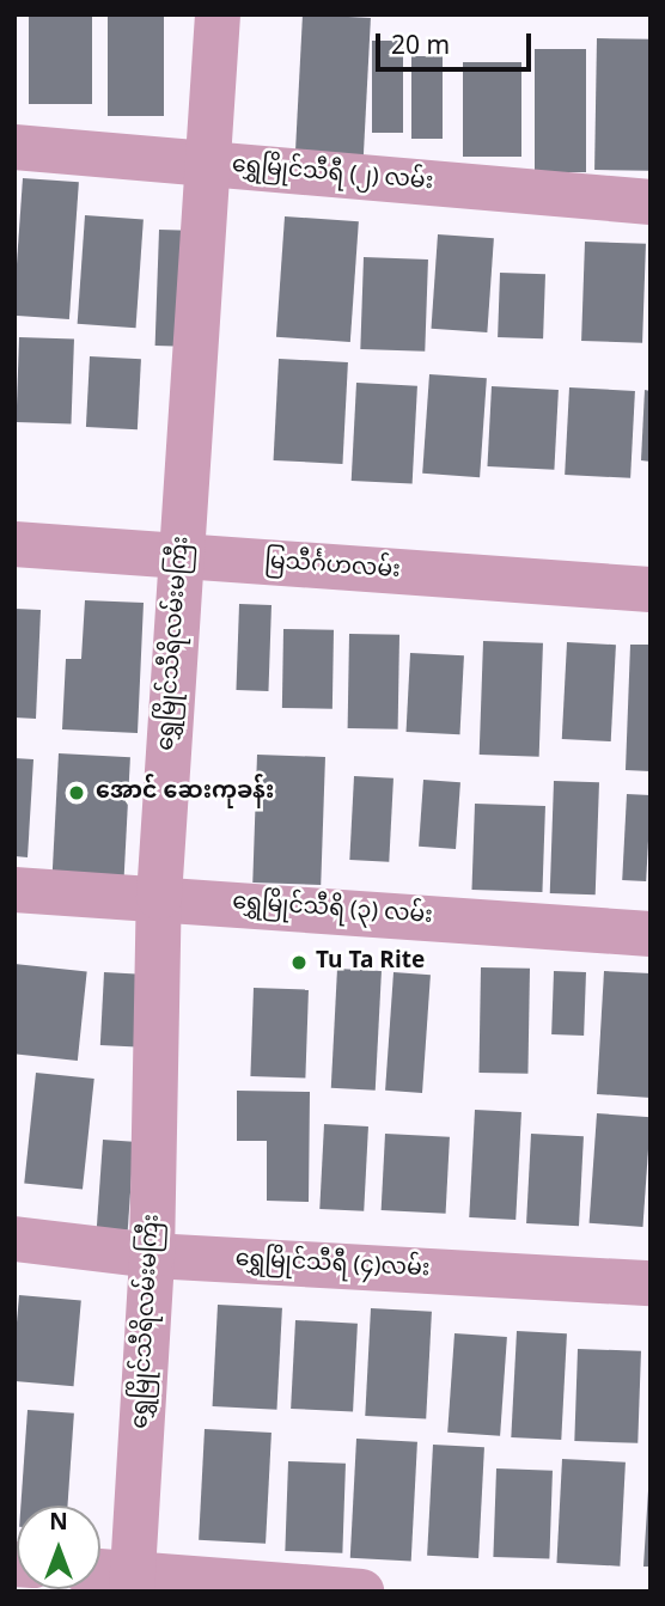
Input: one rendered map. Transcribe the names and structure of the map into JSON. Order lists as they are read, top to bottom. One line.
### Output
{"streets":{"street":["ရွှေမြိုင်သီရီ (၂) လမ်း","မြသီင်္ဂဟလမ်း","ရွှေမြိုင်သီရိလမ်းမကြီး","ရွှေမြိုင်သီရိ (၃) လမ်း","ရွှေမြိုင်သီရီ (၄)လမ်း"]},"crossings":[["ရွှေမြိုင်သီရီ (၂) လမ်း","ရွှေမြိုင်သီရိလမ်းမကြီး"],["မြသီင်္ဂဟလမ်း","ရွှေမြိုင်သီရိလမ်းမကြီး"],["ရွှေမြိုင်သီရိလမ်းမကြီး","ရွှေမြိုင်သီရိ (၃) လမ်း"],["ရွှေမြိုင်သီရိလမ်းမကြီး","ရွှေမြိုင်သီရီ (၄)လမ်း"]],"places":["အောင် ဆေးကုခန်း","Tu Ta Rite"],"scale_bar":"20 m","north":"top"}
